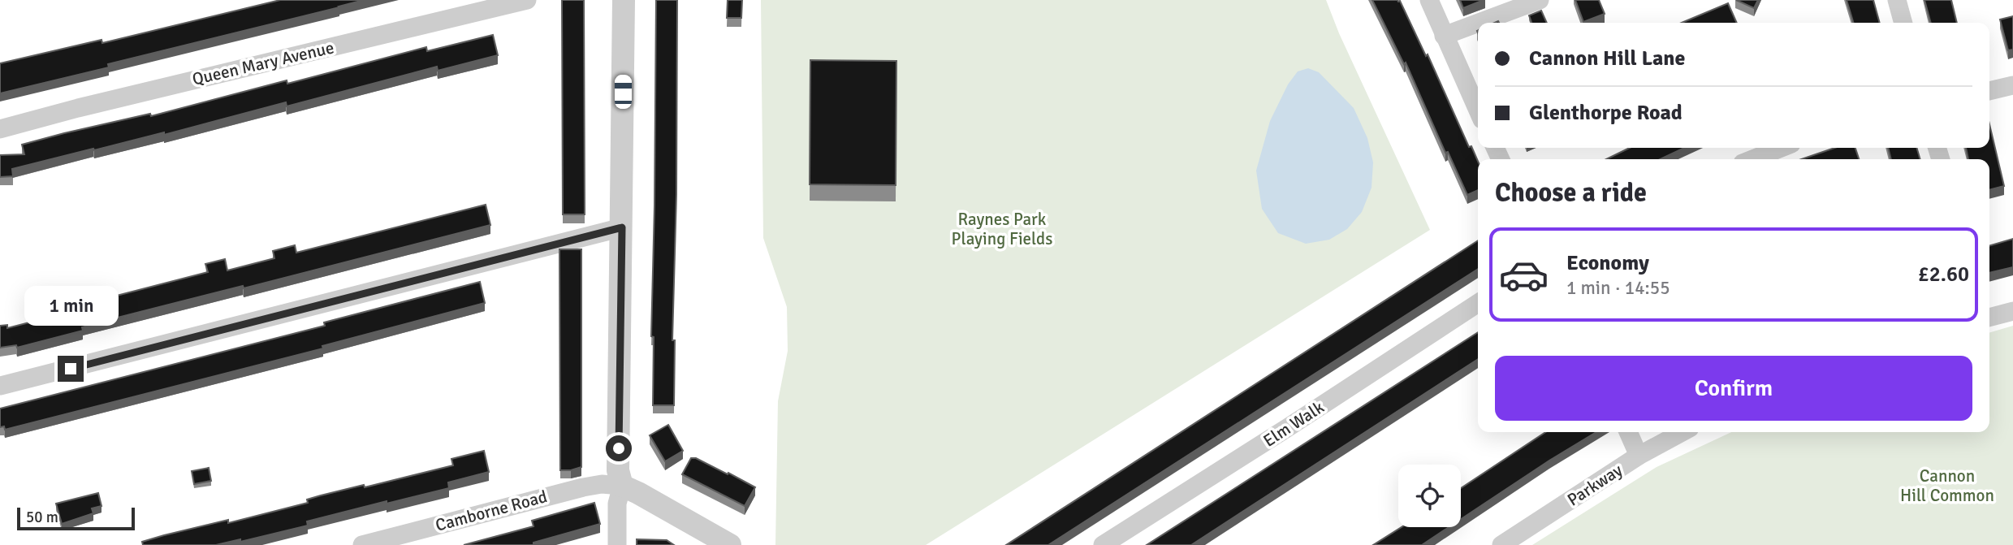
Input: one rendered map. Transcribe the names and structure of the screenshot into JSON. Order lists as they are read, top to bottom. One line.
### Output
{"streets":{"street":["Queen Mary Avenue","Elm Walk","Parkway","Camborne Road"]},"parks":["Raynes Park Playing Fields","Cannon Hill Common"],"scale_bar":"50 m","page":{"banner":["Cannon Hill Lane","Glenthorpe Road"],"heading":"Choose a ride","list":[{"name":"Economy","note":"1 min · 14:55","value":"£2.60"}],"bubble":"1 min","buttons":"Confirm","scale":"50 m"}}
